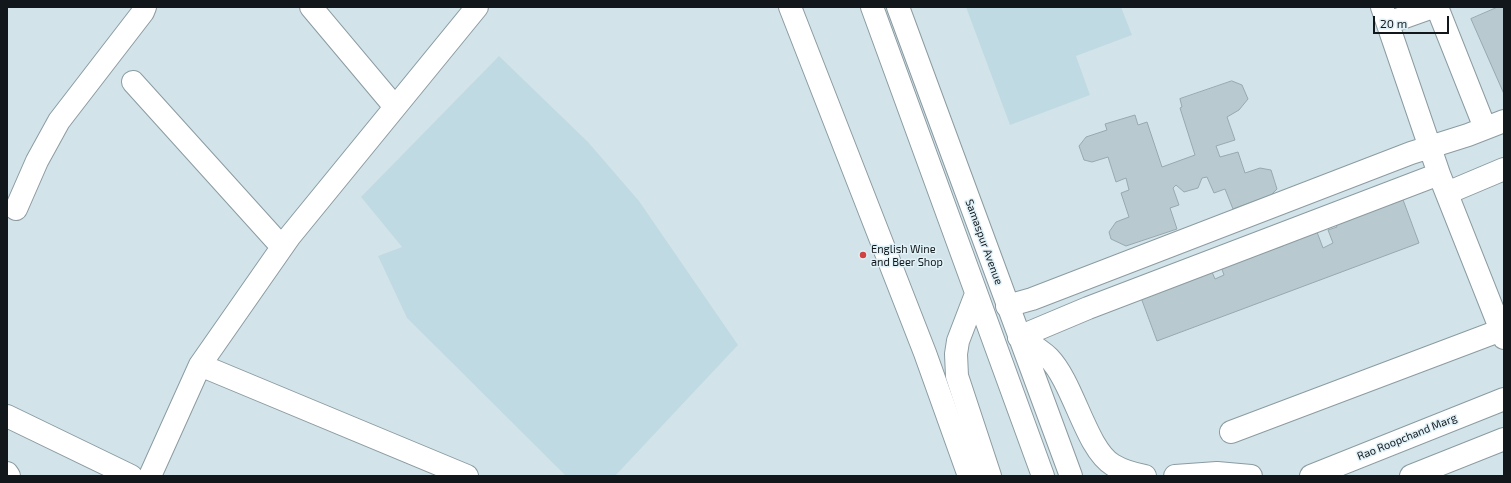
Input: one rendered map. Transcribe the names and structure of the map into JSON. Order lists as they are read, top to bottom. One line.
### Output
{"streets":{"street":["Samaspur Avenue","Rao Roopchand Marg"]},"places":["English Wine and Beer Shop"],"scale_bar":"20 m"}
